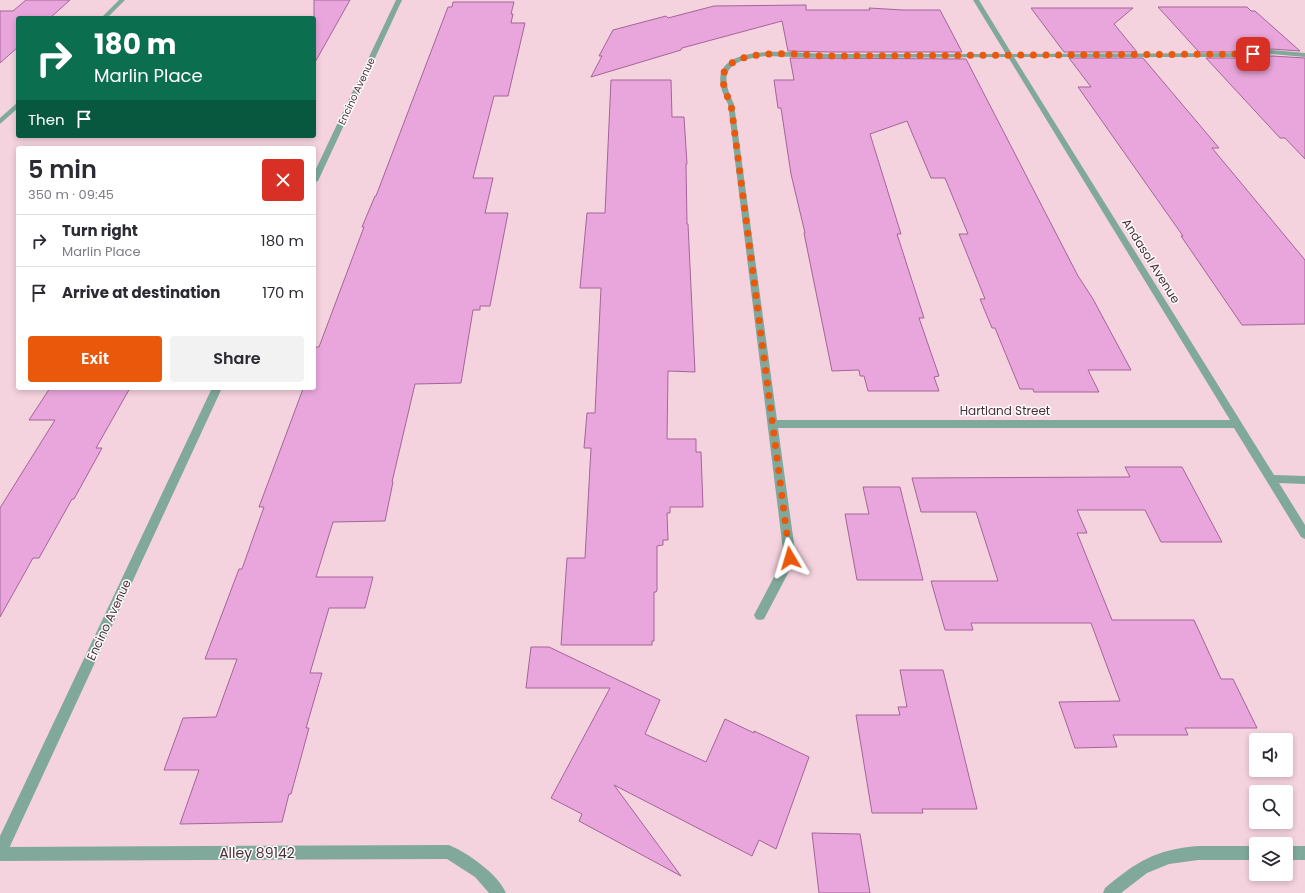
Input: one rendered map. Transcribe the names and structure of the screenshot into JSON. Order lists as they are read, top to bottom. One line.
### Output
{"streets":{"street":["Encino Avenue","Andasol Avenue","Hartland Street","Alley 89142"]},"crossings":[["Encino Avenue","Alley 89142"],["Andasol Avenue","Hartland Street"]],"page":{"turn":["180 m","Marlin Place"],"then":"Then","heading":["5 min","350 m · 09:45"],"list":[{"name":"Turn right","note":"Marlin Place","value":"180 m"},{"name":"Arrive at destination","value":"170 m"}],"buttons":["Exit","Share"]}}
